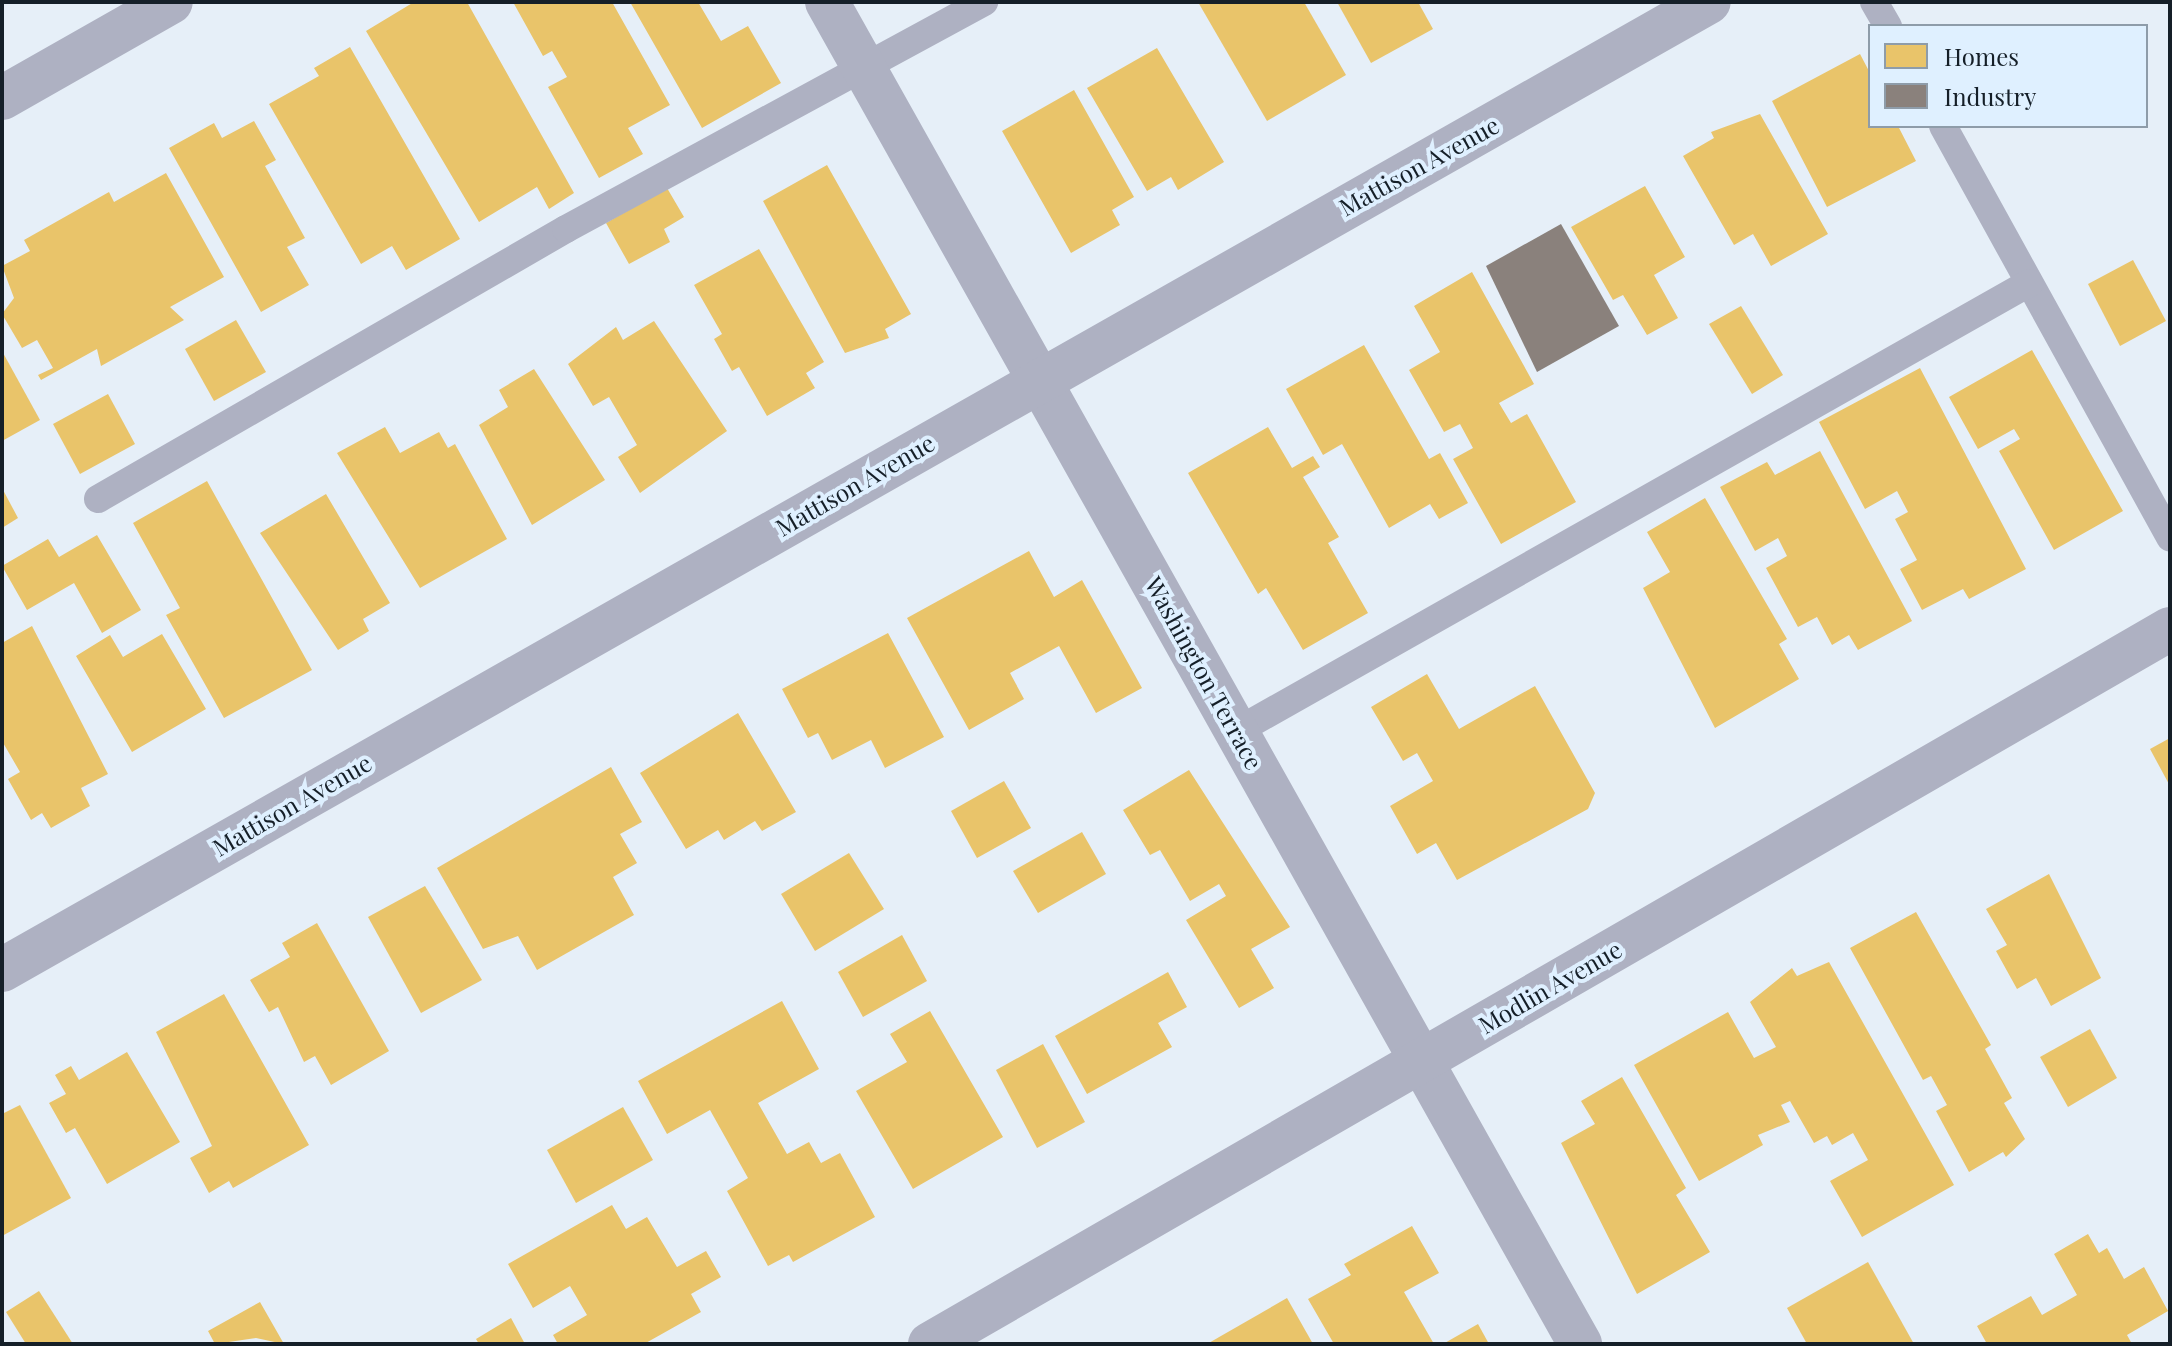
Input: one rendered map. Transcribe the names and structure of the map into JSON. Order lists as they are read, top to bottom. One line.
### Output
{"streets":{"street":["Mattison Avenue","Washington Terrace","Modlin Avenue"]},"crossings":[["Mattison Avenue","Washington Terrace"],["Washington Terrace","Modlin Avenue"]],"legend":["Homes","Industry"]}
